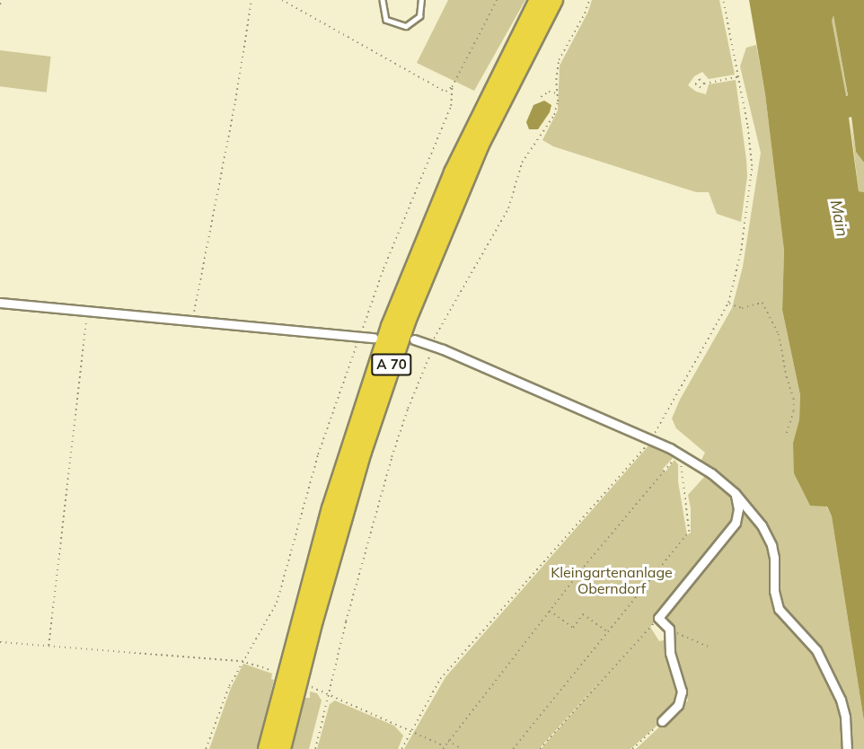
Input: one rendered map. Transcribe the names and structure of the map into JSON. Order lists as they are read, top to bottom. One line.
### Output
{"streets":{"highway":["A 70"]},"water":["Main"],"parks":["Kleingartenanlage Oberndorf"]}
